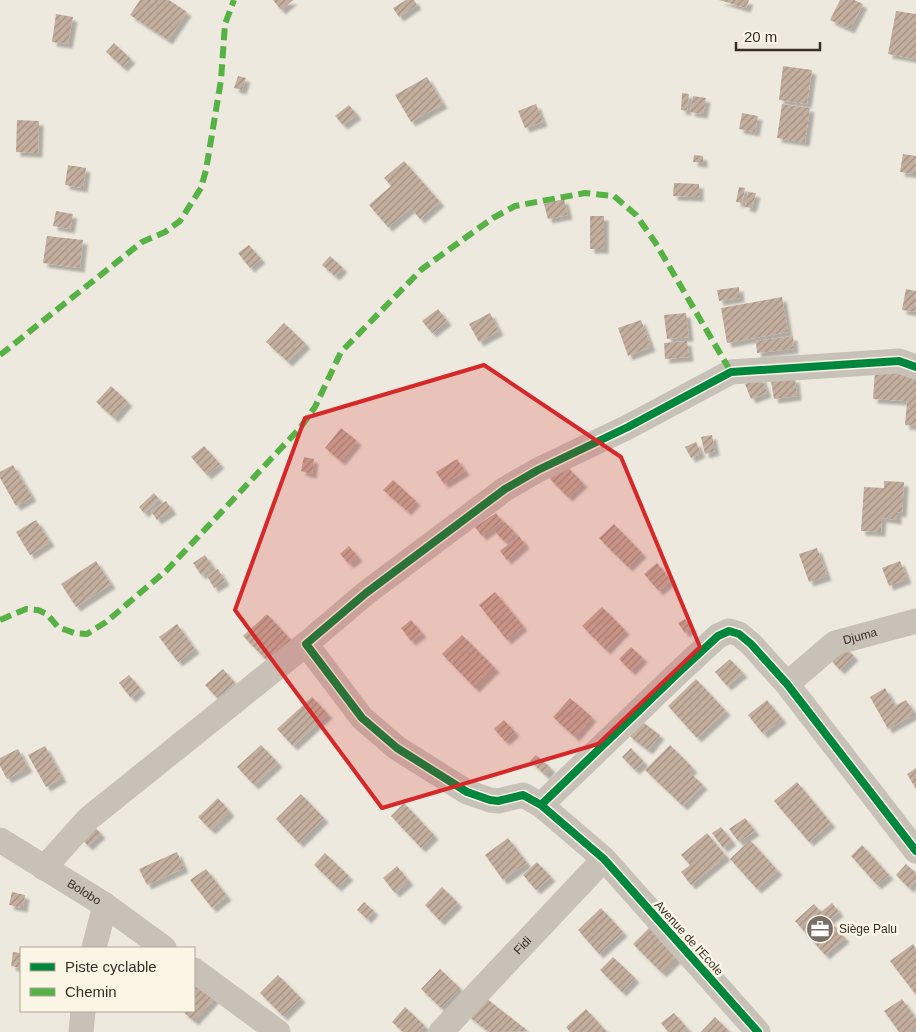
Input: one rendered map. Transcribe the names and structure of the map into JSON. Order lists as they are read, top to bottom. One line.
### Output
{"streets":{"street":["Djuma","Bolobo","Avenue de l'Ecole","Fidi"]},"crossings":[["Avenue de l'Ecole","Fidi"]],"places":{"office":["Siège Palu"]},"legend":["Piste cyclable","Chemin"],"scale_bar":"20 m"}
